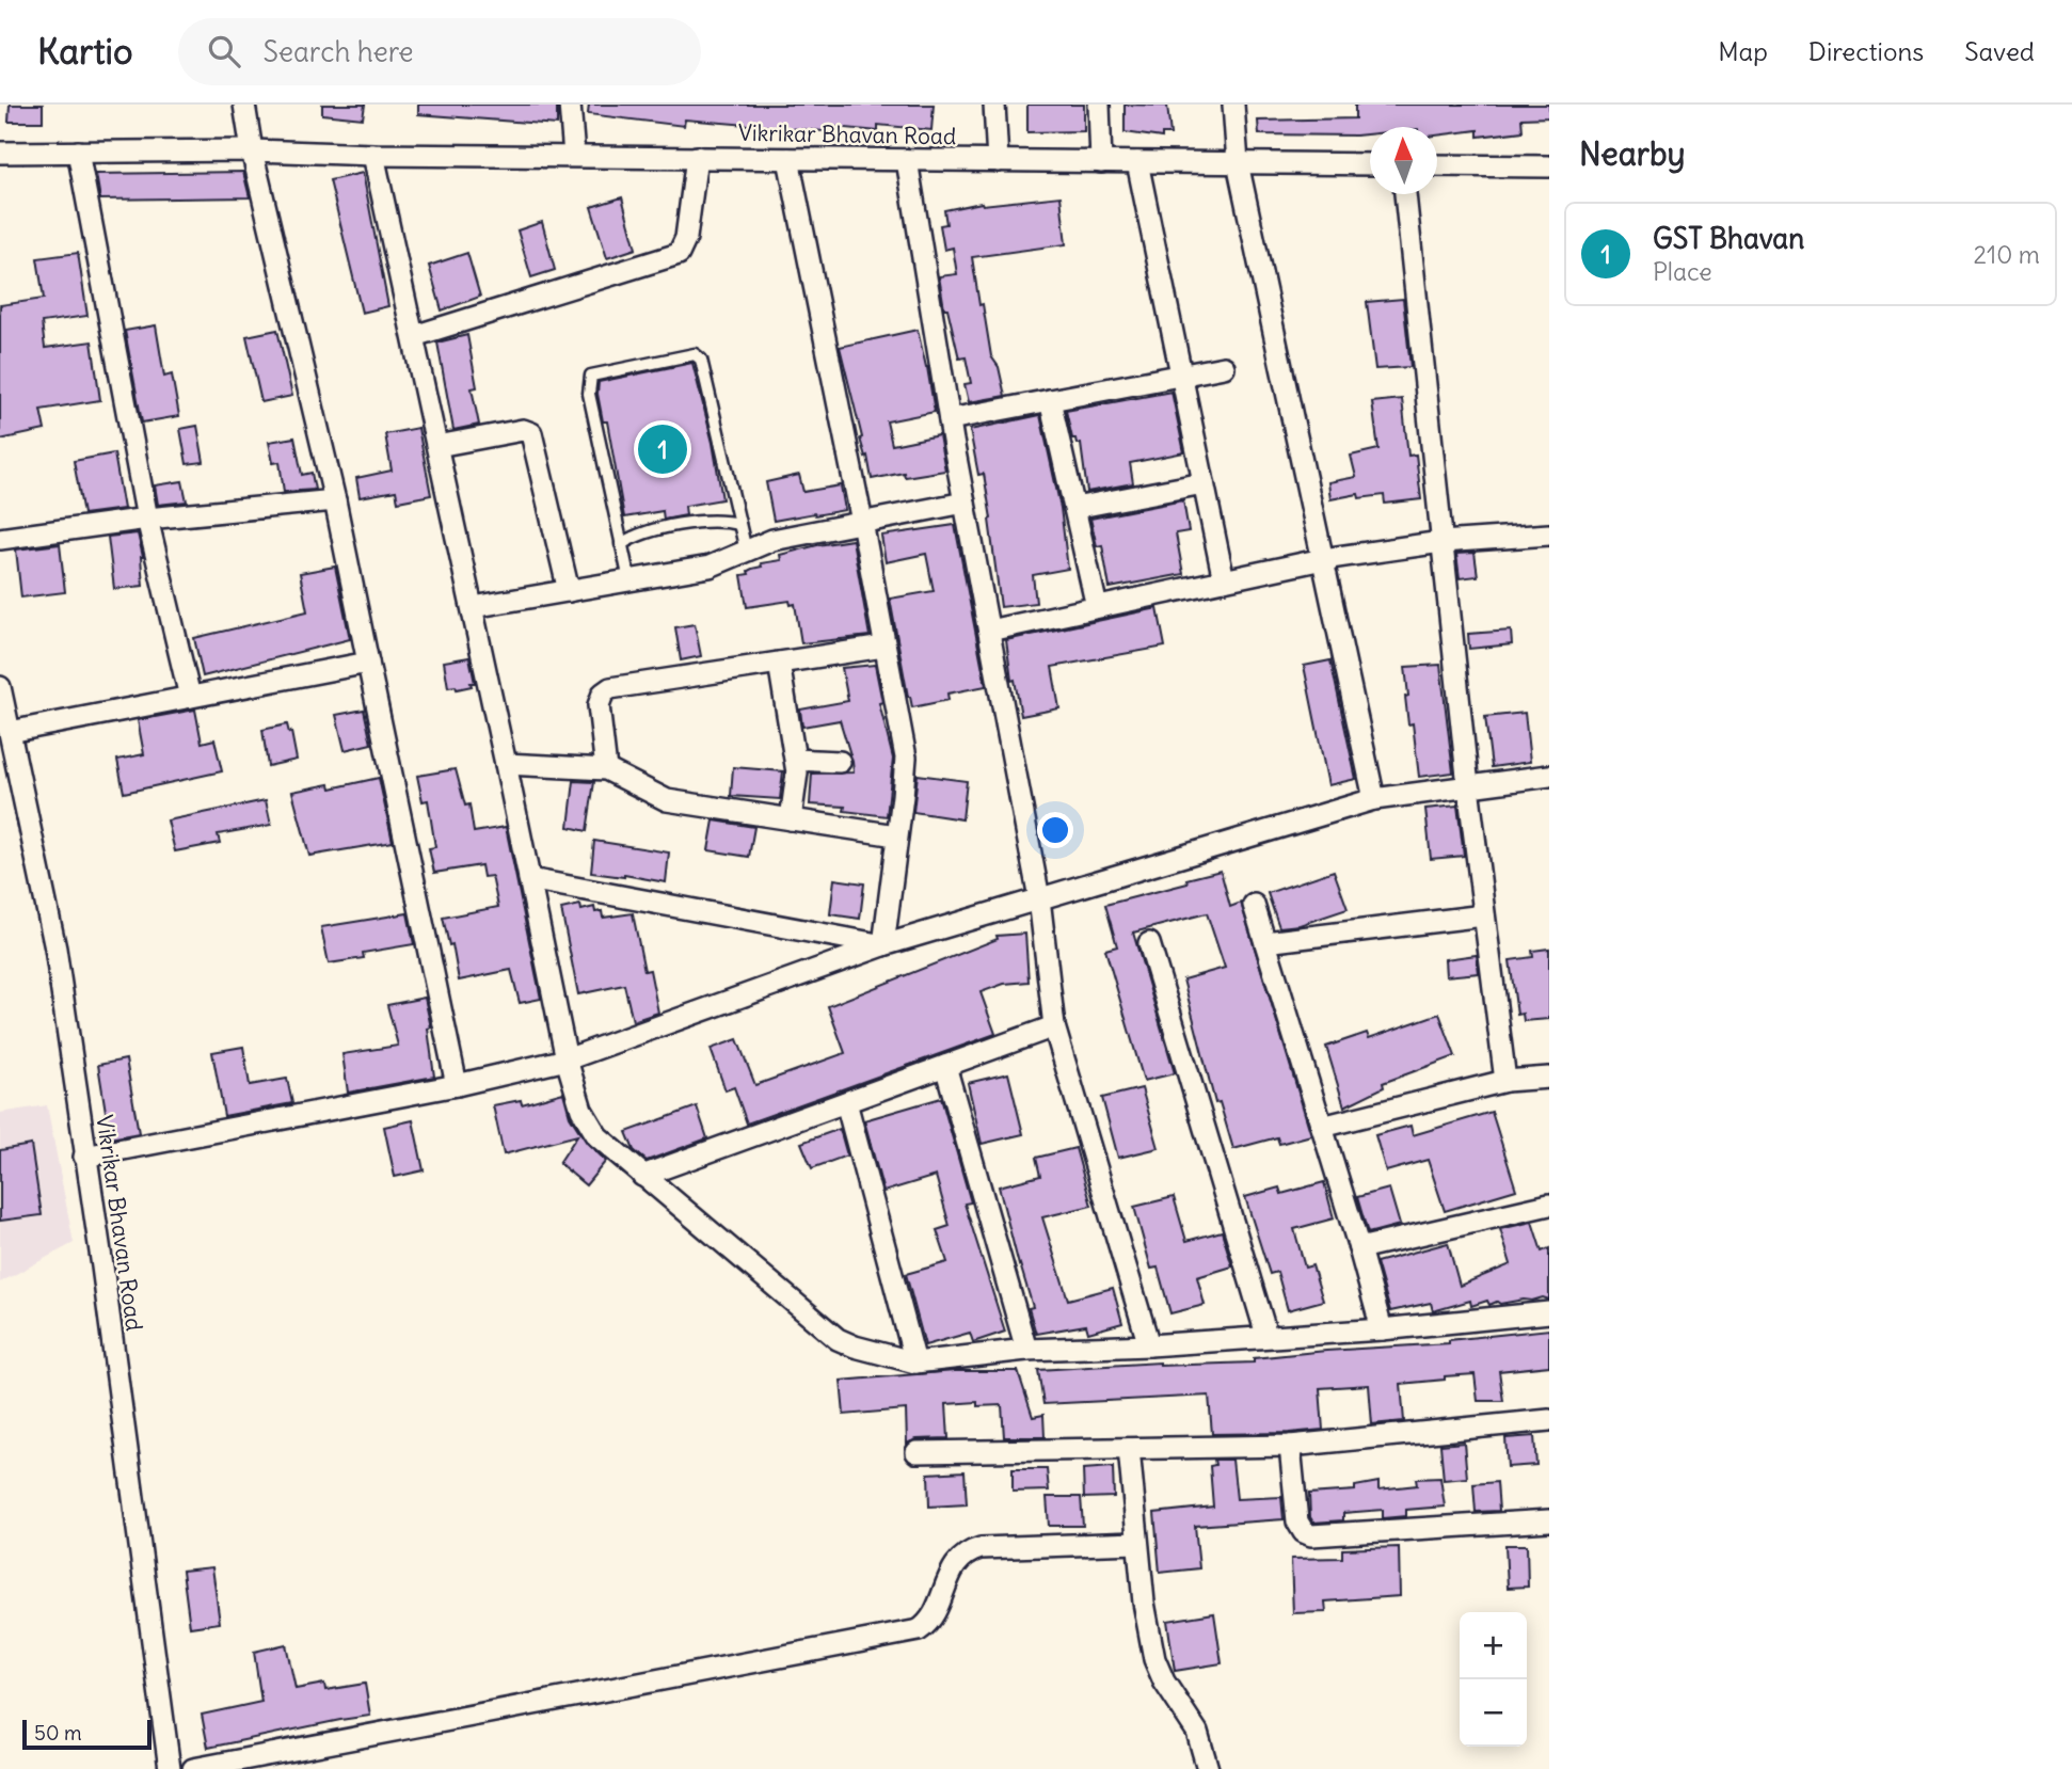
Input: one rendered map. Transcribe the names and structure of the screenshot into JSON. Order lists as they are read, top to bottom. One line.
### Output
{"streets":{"street":["Vikrikar Bhavan Road"]},"scale_bar":"50 m","north":"top","page":{"header":"Kartio","search":"Search here","nav":["Map","Directions","Saved"],"heading":"Nearby","list":[{"mark":"1","name":"GST Bhavan","note":"Place","value":"210 m"}],"pins":"1","map_buttons":["+","−"],"scale":"50 m"}}
